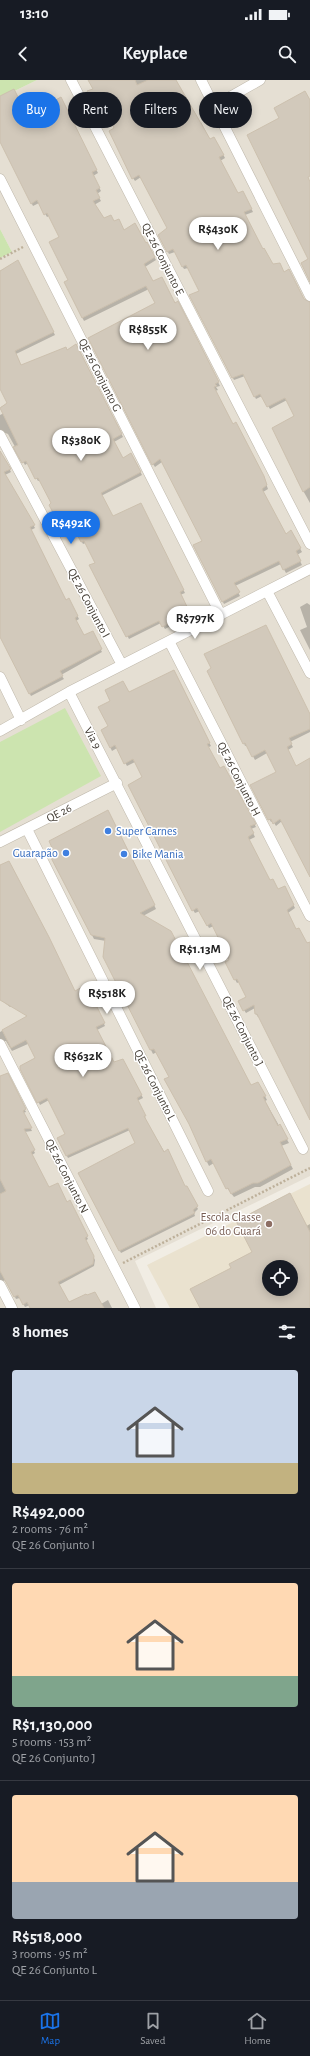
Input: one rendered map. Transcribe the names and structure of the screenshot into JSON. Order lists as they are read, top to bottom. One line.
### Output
{"streets":{"street":["QE 26 Conjunto E","QE 26 Conjunto G","QE 26 Conjunto I","Via 9","QE 26 Conjunto H","QE 26","QE 26 Conjunto J","QE 26 Conjunto L","QE 26 Conjunto N"]},"crossings":[["Via 9","QE 26"],["Via 9","QE 26 Conjunto J"],["QE 26","QE 26 Conjunto J"],["QE 26","QE 26 Conjunto L"]],"places":["Super Carnes","Guarapão","Bike Mania","Escola Classe 06 do Guará"],"page":{"status":"13:10","header":"Keyplace","chip":["Buy","Rent","Filters","New"],"price":["R$430K","R$855K","R$380K","R$492K","R$797K","R$1.13M","R$518K","R$632K"],"heading":"8 homes","list":[{"name":"R$492,000","note":"2 rooms · 76 m² · QE 26 Conjunto I"},{"name":"R$1,130,000","note":"5 rooms · 153 m² · QE 26 Conjunto J"},{"name":"R$518,000","note":"3 rooms · 95 m² · QE 26 Conjunto L"}],"tabs":["Map","Saved","Home"]}}
